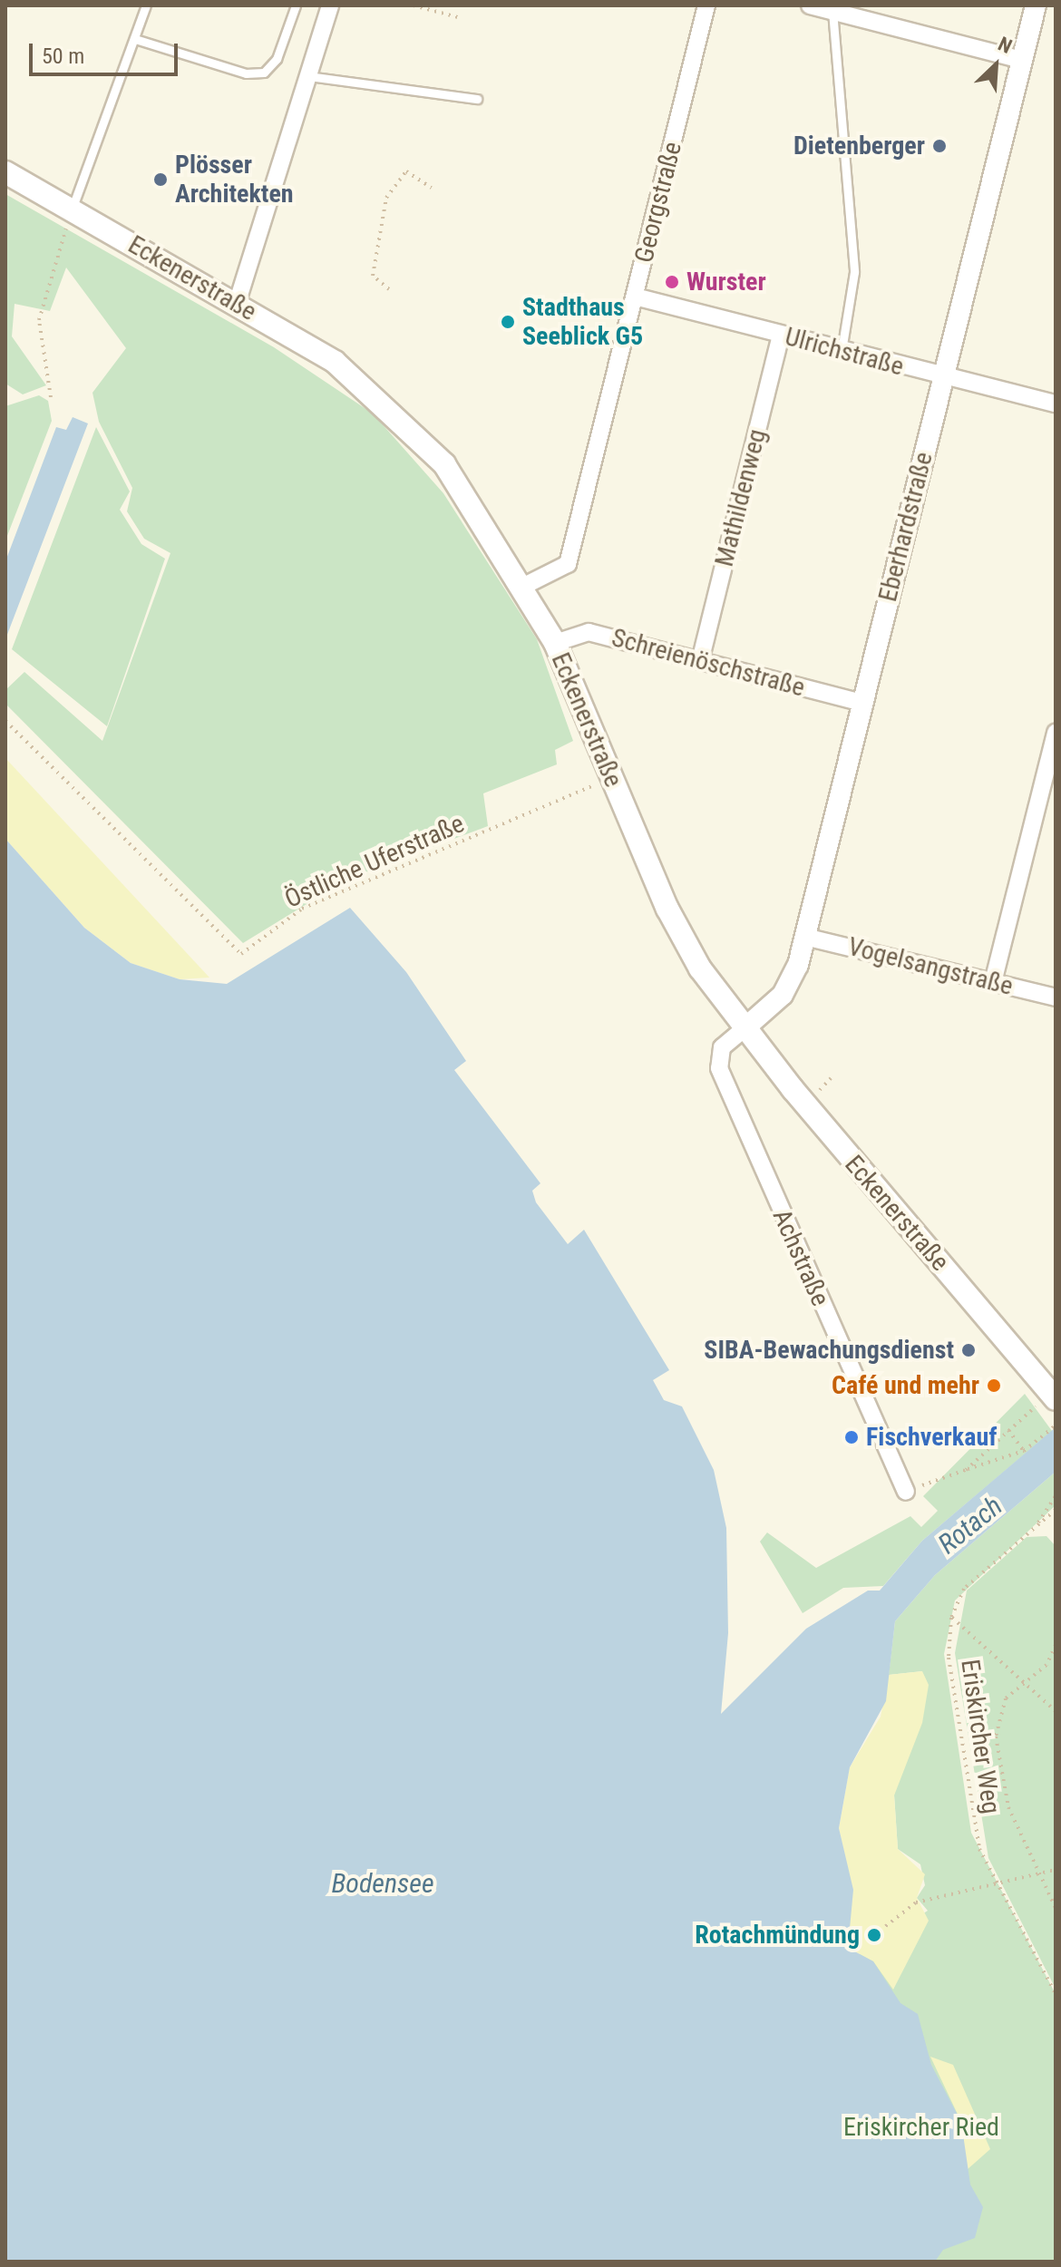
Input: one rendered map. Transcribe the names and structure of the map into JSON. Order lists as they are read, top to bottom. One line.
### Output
{"streets":{"main road":["Eckenerstraße"],"street":["Georgstraße","Ulrichstraße","Mathildenweg","Eberhardstraße","Schreienöschstraße","Vogelsangstraße","Achstraße"],"path":["Östliche Uferstraße","Eriskircher Weg"]},"crossings":[["Georgstraße","Eckenerstraße"],["Georgstraße","Ulrichstraße"],["Eckenerstraße","Eberhardstraße"],["Eckenerstraße","Schreienöschstraße"],["Eckenerstraße","Achstraße"],["Ulrichstraße","Mathildenweg"],["Ulrichstraße","Eberhardstraße"],["Mathildenweg","Schreienöschstraße"],["Eberhardstraße","Schreienöschstraße"],["Eberhardstraße","Vogelsangstraße"],["Eberhardstraße","Achstraße"]],"water":["Rotach","Bodensee"],"parks":["Eriskircher Ried"],"places":["Dietenberger","Plösser Architekten","Wurster","Stadthaus Seeblick G5","SIBA-Bewachungsdienst","Café und mehr","Fischverkauf","Rotachmündung"],"scale_bar":"50 m","north":"top right"}
